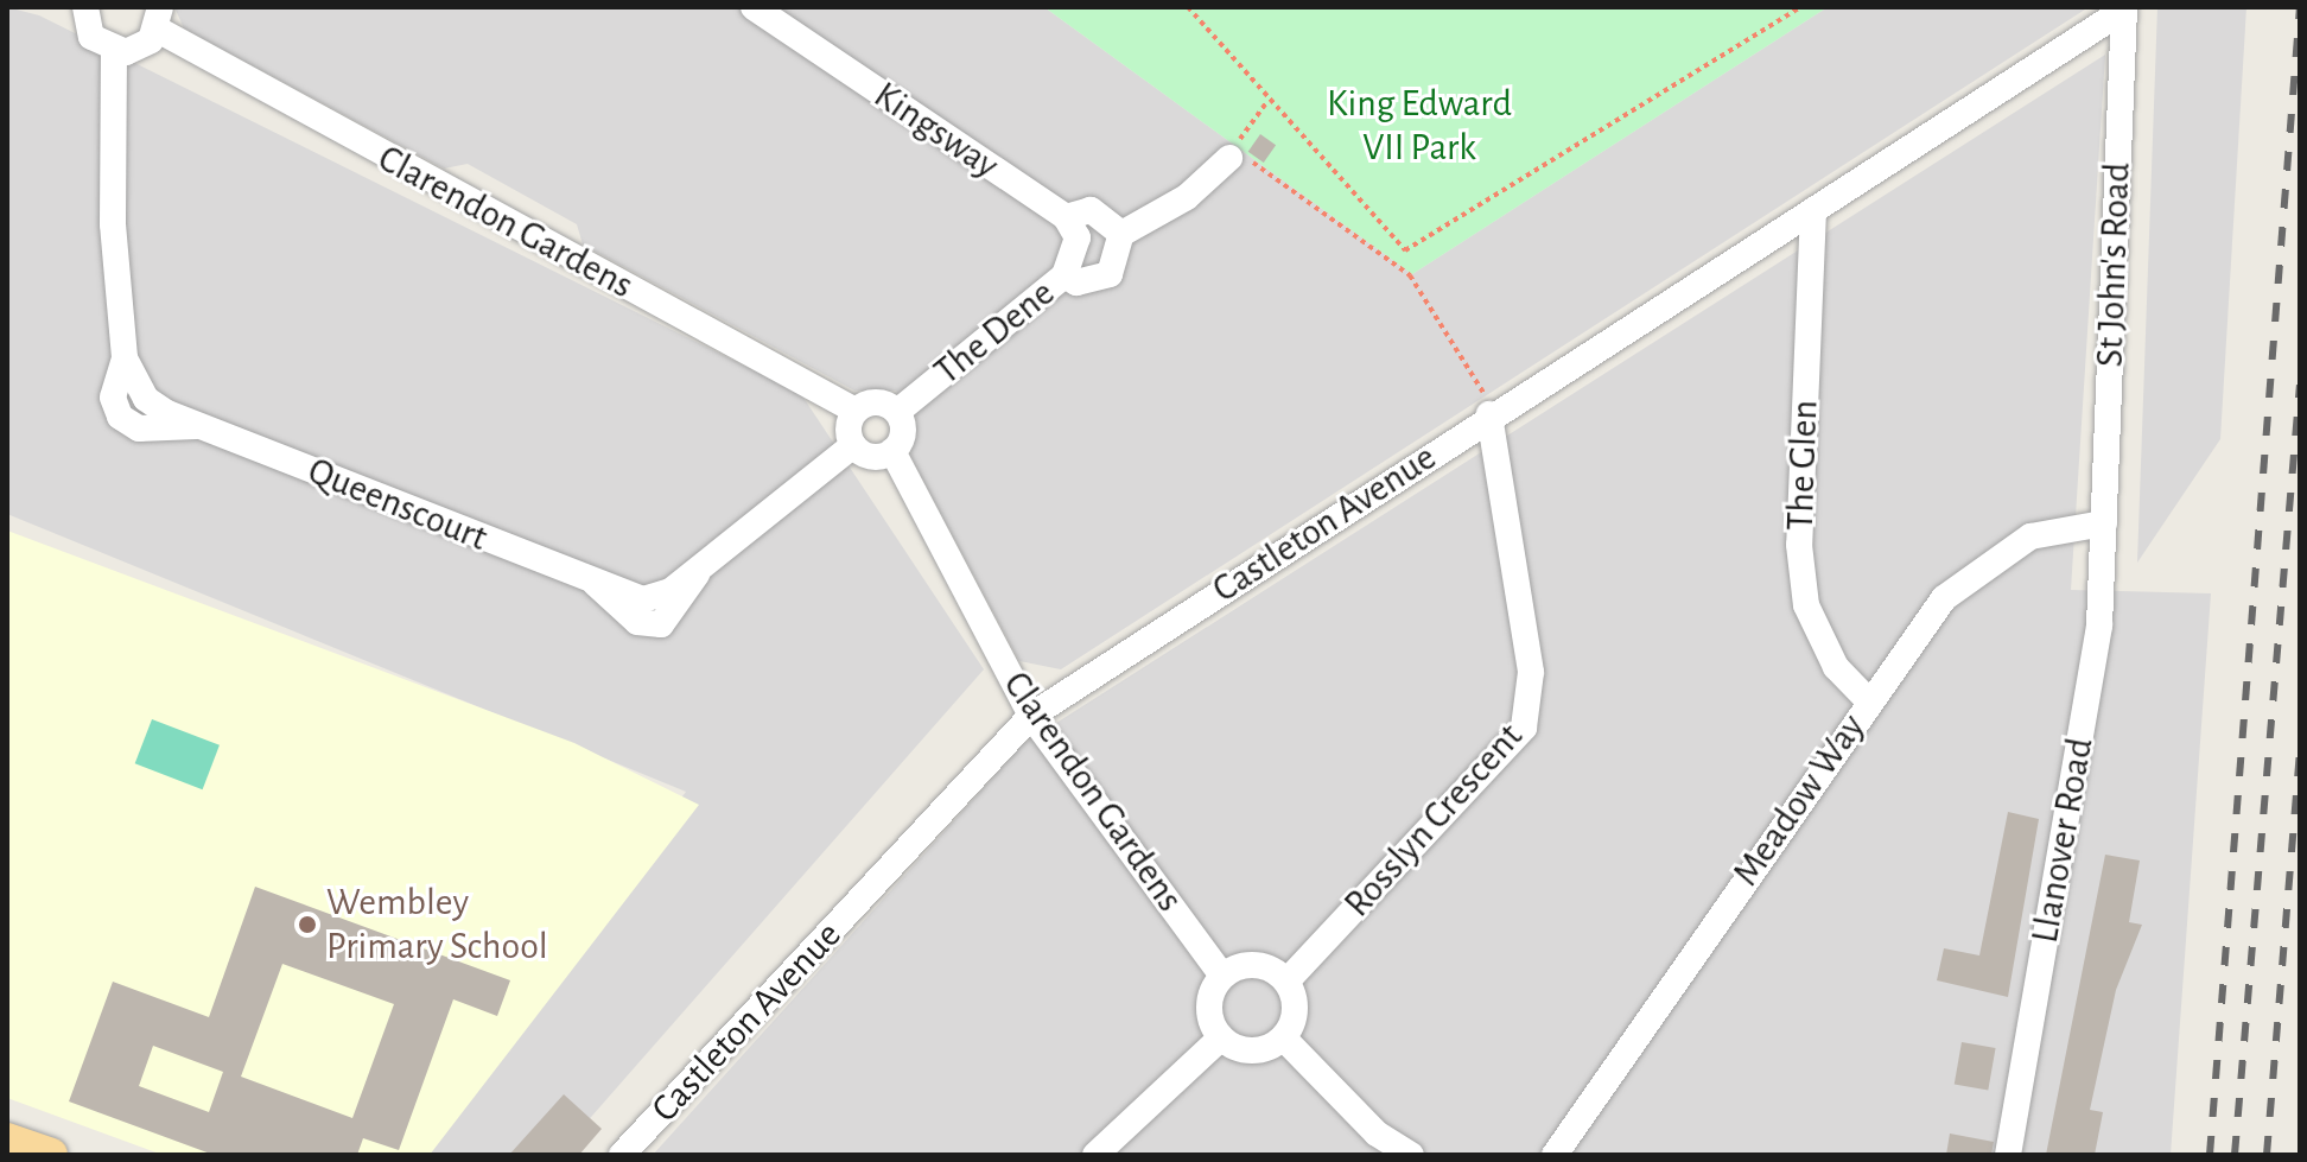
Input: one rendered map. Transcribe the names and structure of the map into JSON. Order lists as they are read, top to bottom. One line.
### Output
{"streets":{"street":["Kingsway","Clarendon Gardens","St John's Road","The Dene","The Glen","Queenscourt","Castleton Avenue","Meadow Way","Rosslyn Crescent","Llanover Road"]},"crossings":[["Clarendon Gardens","The Dene"],["Clarendon Gardens","Queenscourt"],["Clarendon Gardens","Castleton Avenue"],["Clarendon Gardens","Rosslyn Crescent"],["St John's Road","Castleton Avenue"],["St John's Road","Meadow Way"],["St John's Road","Llanover Road"],["The Dene","Queenscourt"],["The Glen","Castleton Avenue"],["The Glen","Meadow Way"],["Castleton Avenue","Rosslyn Crescent"],["Meadow Way","Llanover Road"]],"parks":["King Edward VII Park"],"places":["Wembley Primary School"]}
